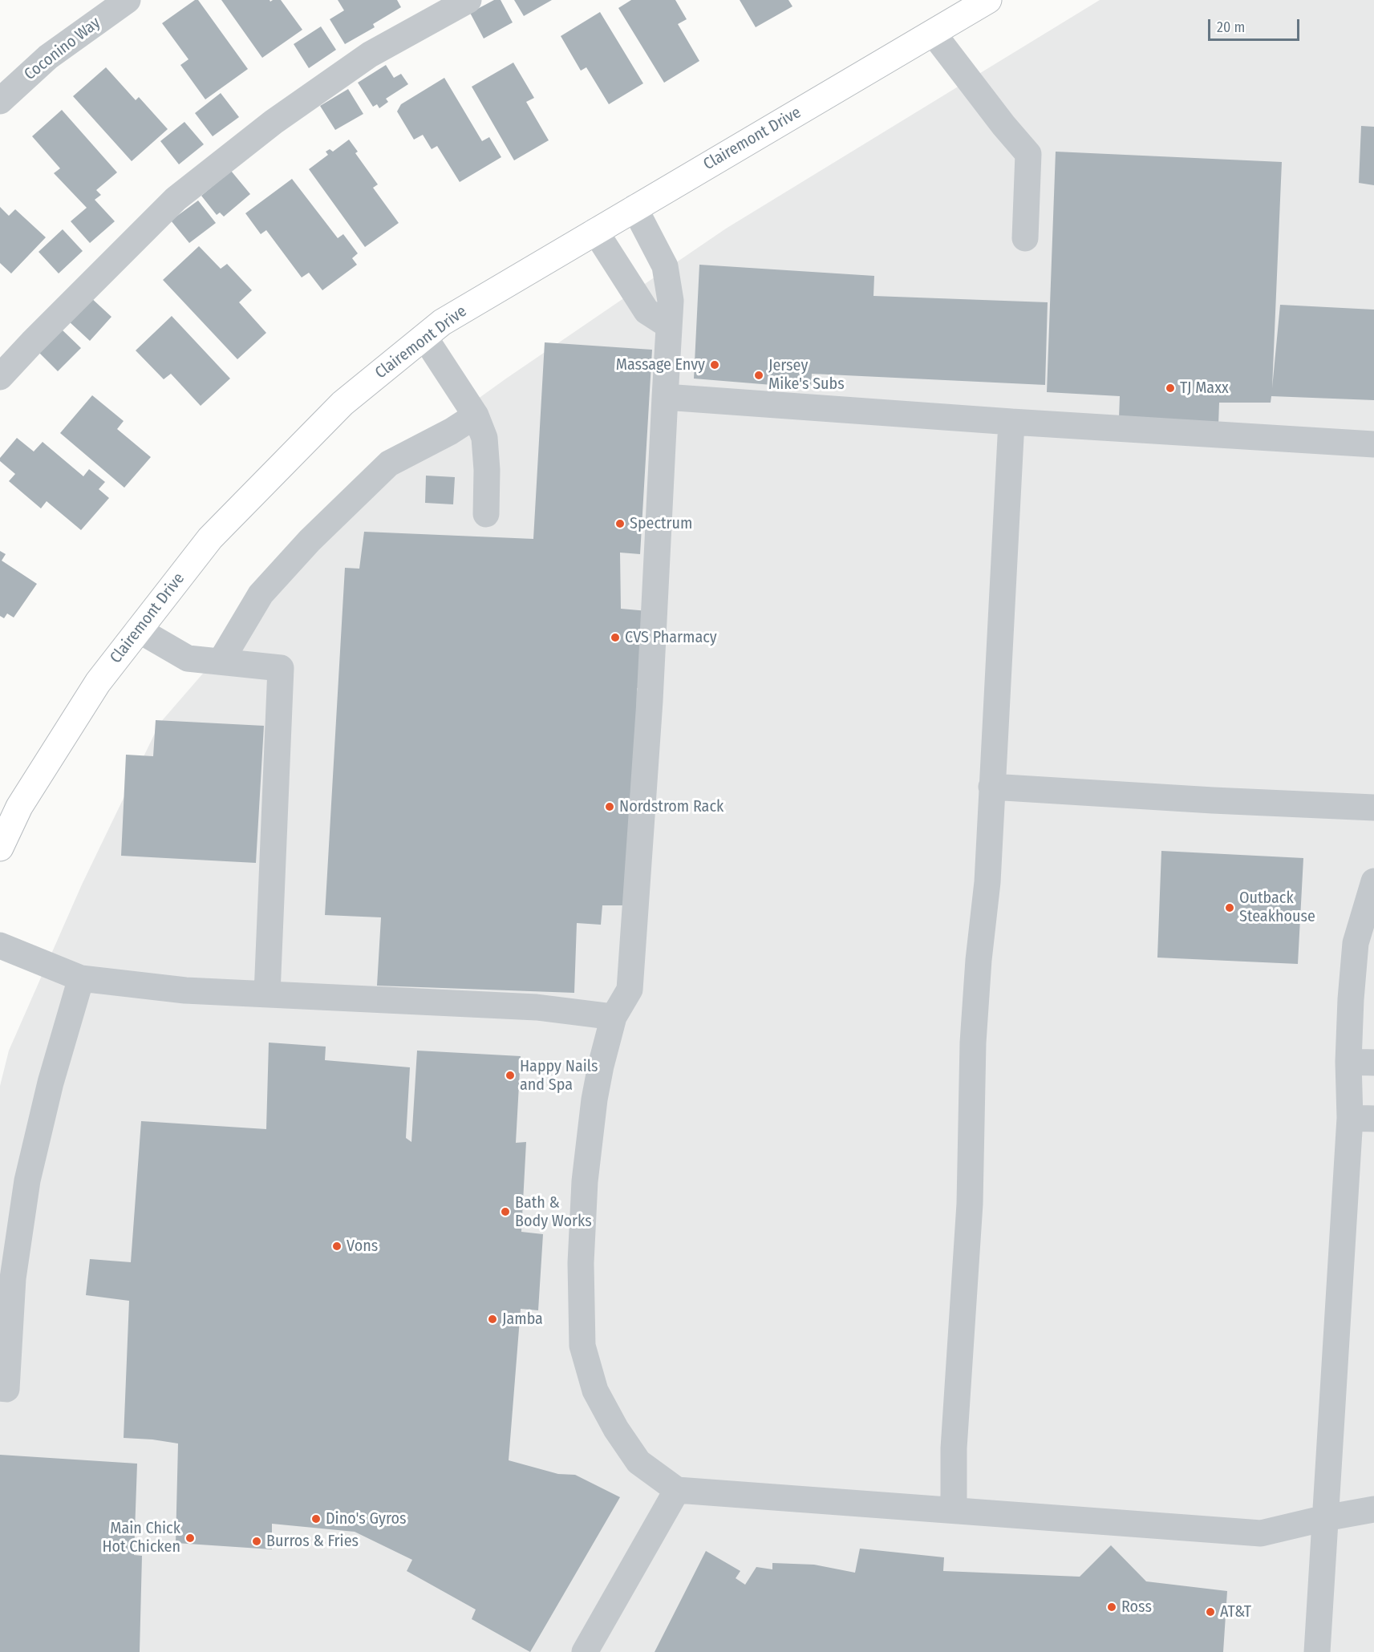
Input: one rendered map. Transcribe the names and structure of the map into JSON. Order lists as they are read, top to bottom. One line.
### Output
{"streets":{"main road":["Clairemont Drive"],"street":["Coconino Way"]},"places":["Massage Envy","Jersey Mike's Subs","TJ Maxx","Spectrum","CVS Pharmacy","Nordstrom Rack","Outback Steakhouse","Happy Nails and Spa","Bath & Body Works","Vons","Jamba","Dino's Gyros","Main Chick Hot Chicken","Burros & Fries","Ross","AT&T"],"scale_bar":"20 m"}
